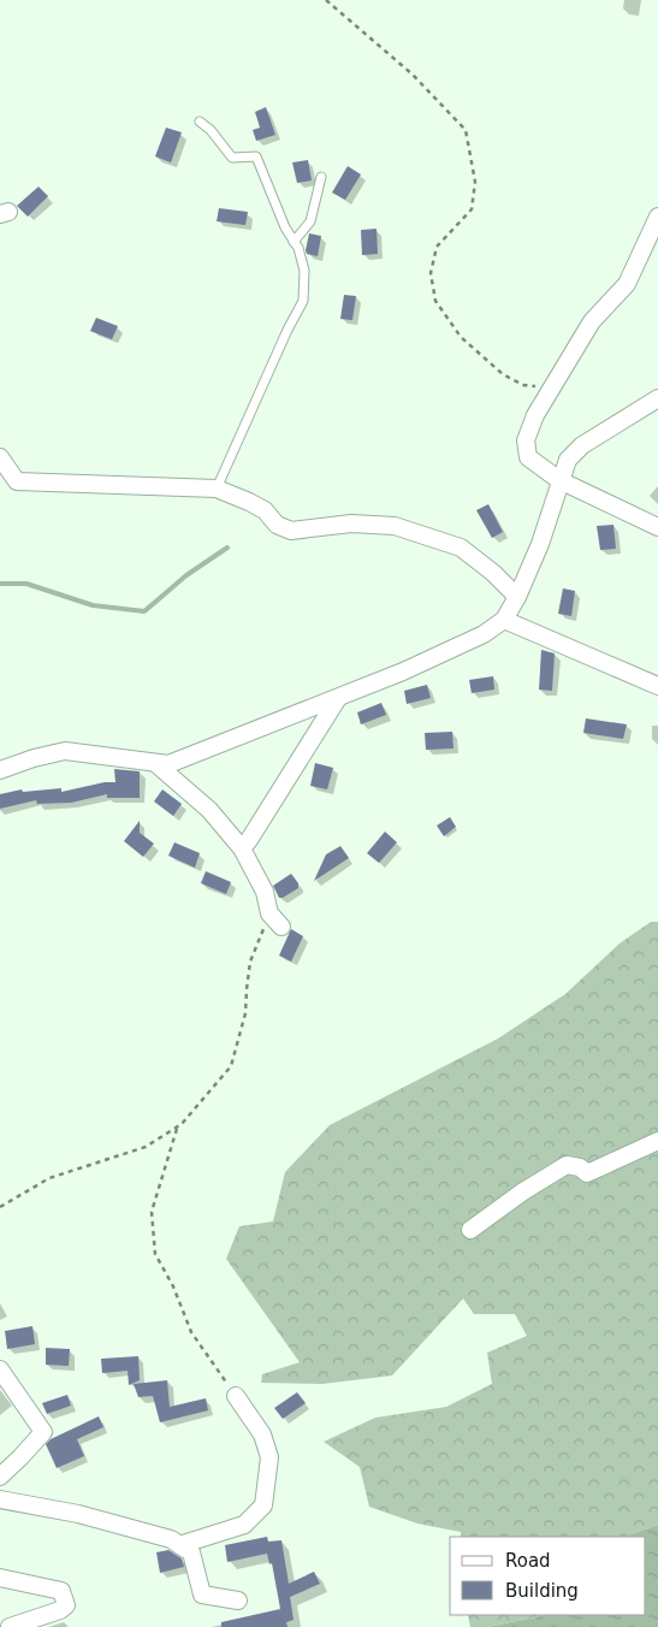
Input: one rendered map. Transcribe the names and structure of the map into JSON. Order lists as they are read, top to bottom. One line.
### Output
{"legend":["Road","Building"]}
